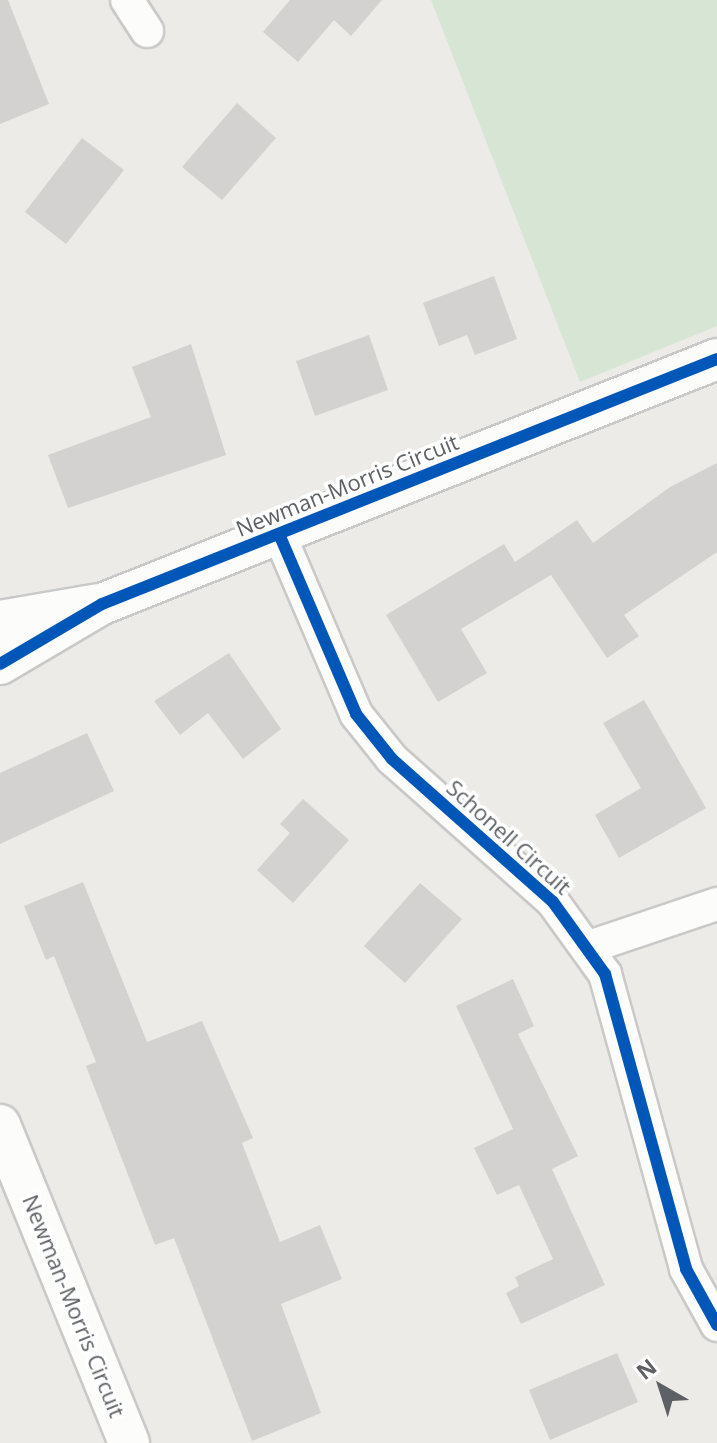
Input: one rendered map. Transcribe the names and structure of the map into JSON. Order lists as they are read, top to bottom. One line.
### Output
{"streets":{"street":["Newman-Morris Circuit","Schonell Circuit"]},"crossings":[["Newman-Morris Circuit","Schonell Circuit"]],"north":"top left"}
